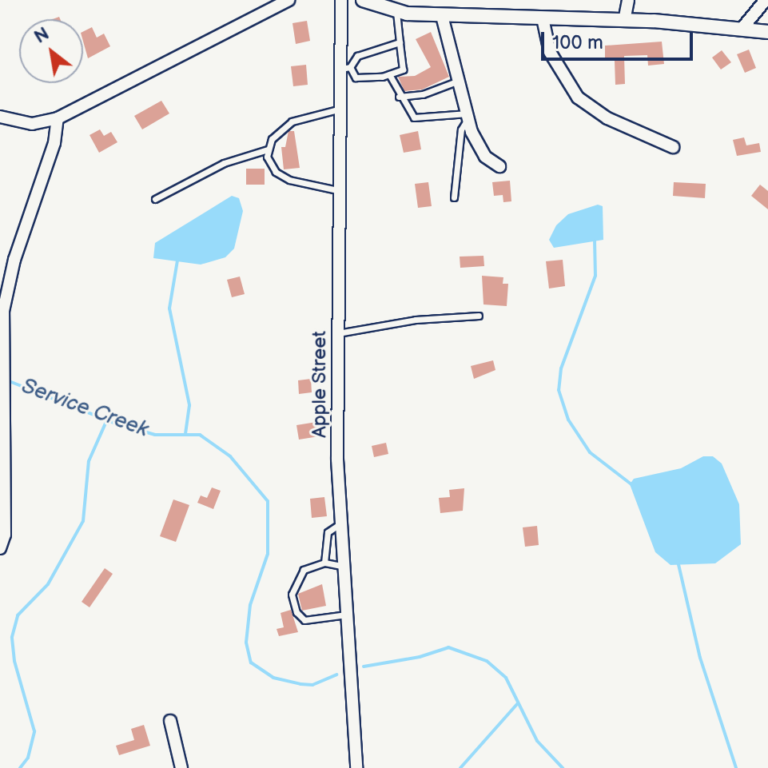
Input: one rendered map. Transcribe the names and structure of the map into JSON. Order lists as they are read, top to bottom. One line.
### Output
{"streets":{"street":["Apple Street"]},"water":["Service Creek"],"scale_bar":"100 m","north":"top left"}
